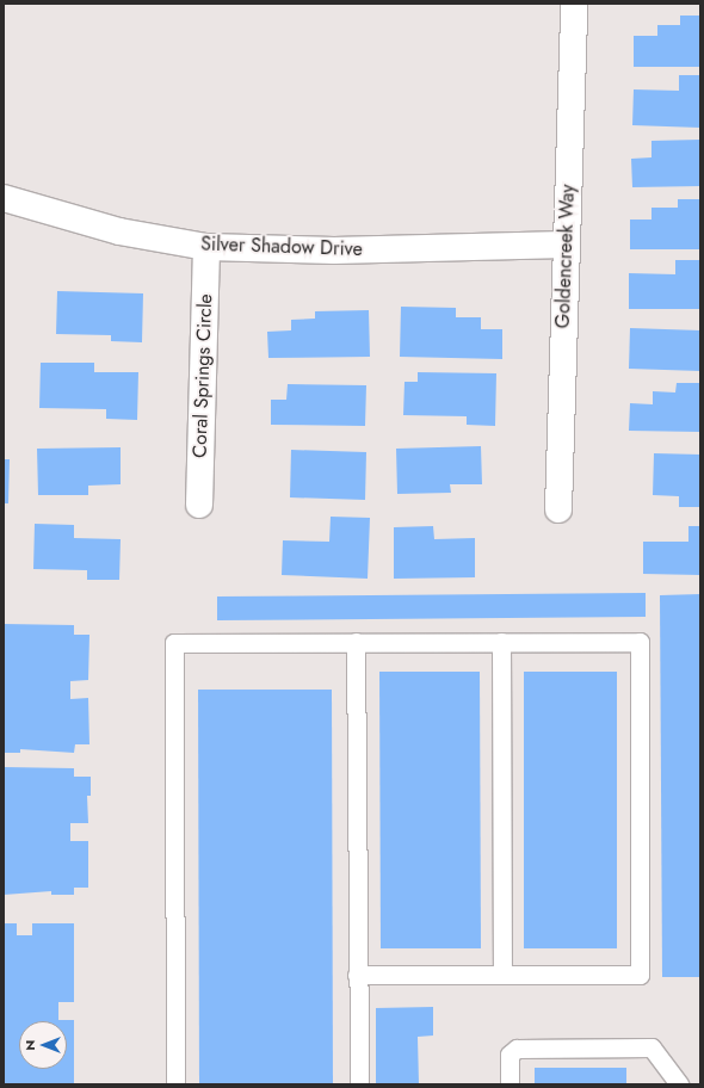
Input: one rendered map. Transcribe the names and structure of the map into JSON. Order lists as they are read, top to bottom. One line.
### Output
{"streets":{"street":["Silver Shadow Drive","Goldencreek Way","Coral Springs Circle"]},"crossings":[["Silver Shadow Drive","Goldencreek Way"],["Silver Shadow Drive","Coral Springs Circle"]],"north":"left"}
